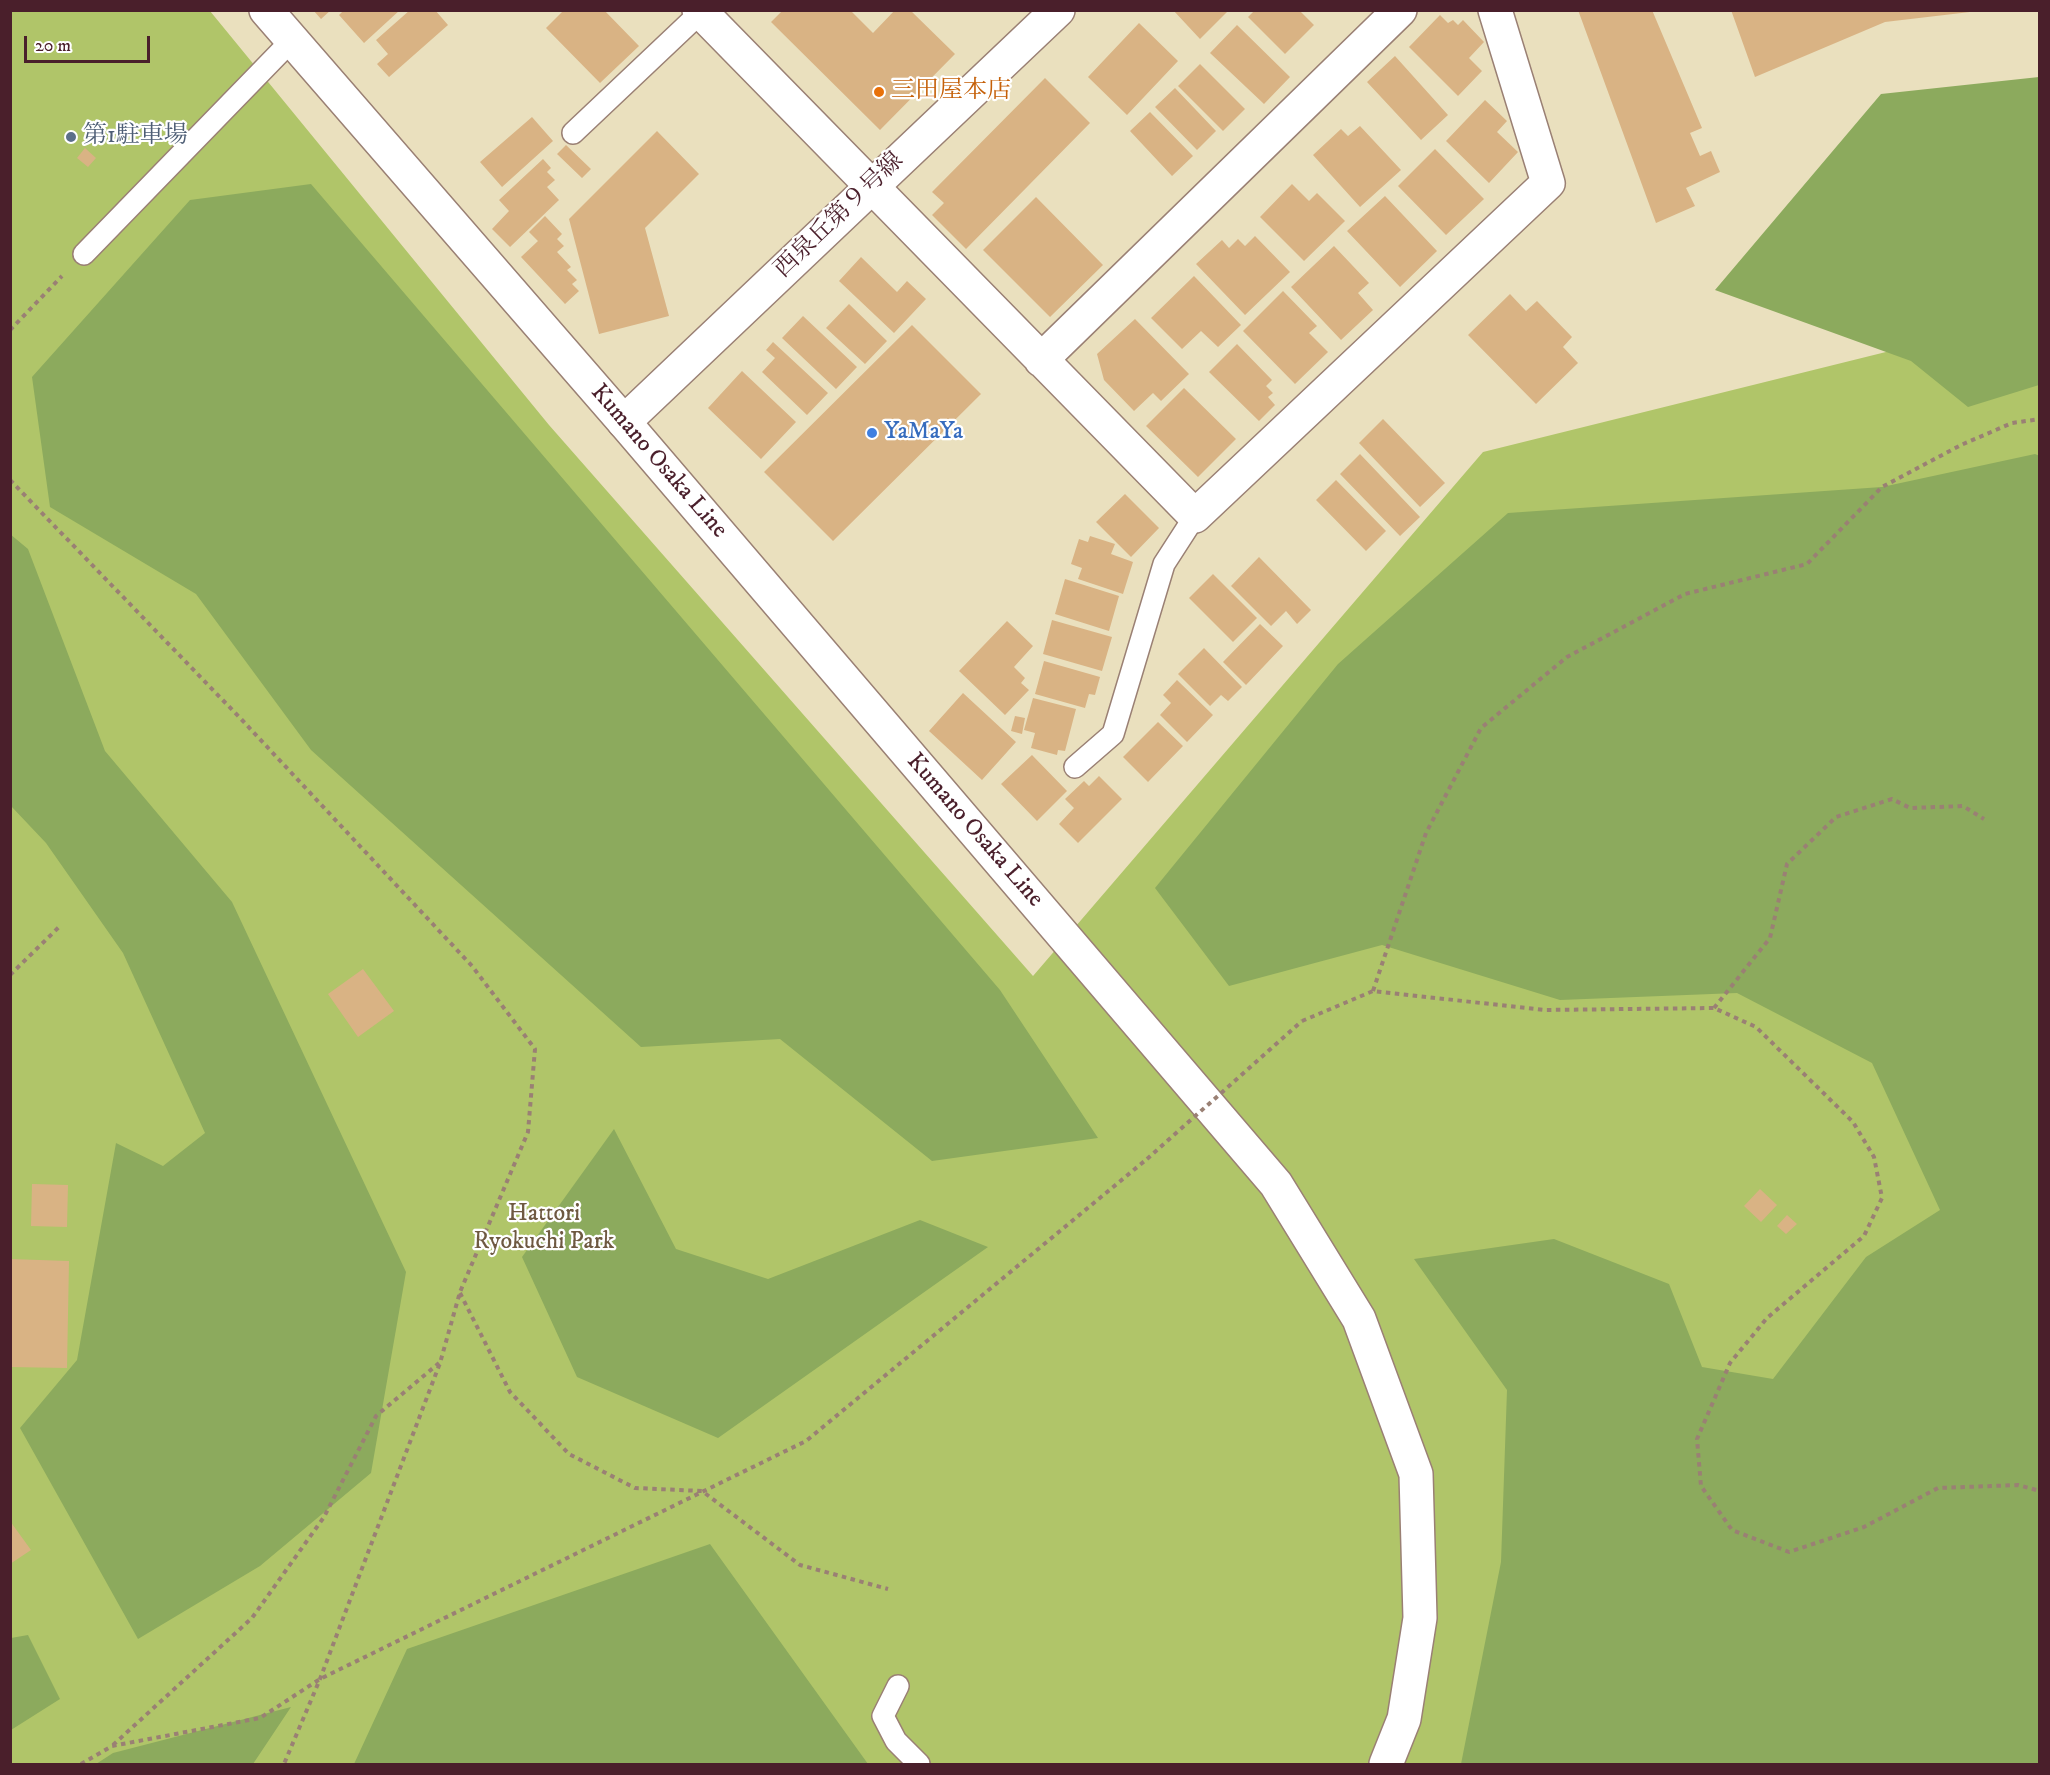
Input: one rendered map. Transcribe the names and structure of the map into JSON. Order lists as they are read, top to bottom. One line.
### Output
{"streets":{"street":["西泉丘第９号線","Kumano Osaka Line"]},"crossings":[["西泉丘第９号線","Kumano Osaka Line"]],"parks":["Hattori Ryokuchi Park"],"places":["三田屋本店","第1駐車場","YaMaYa"],"scale_bar":"20 m"}
